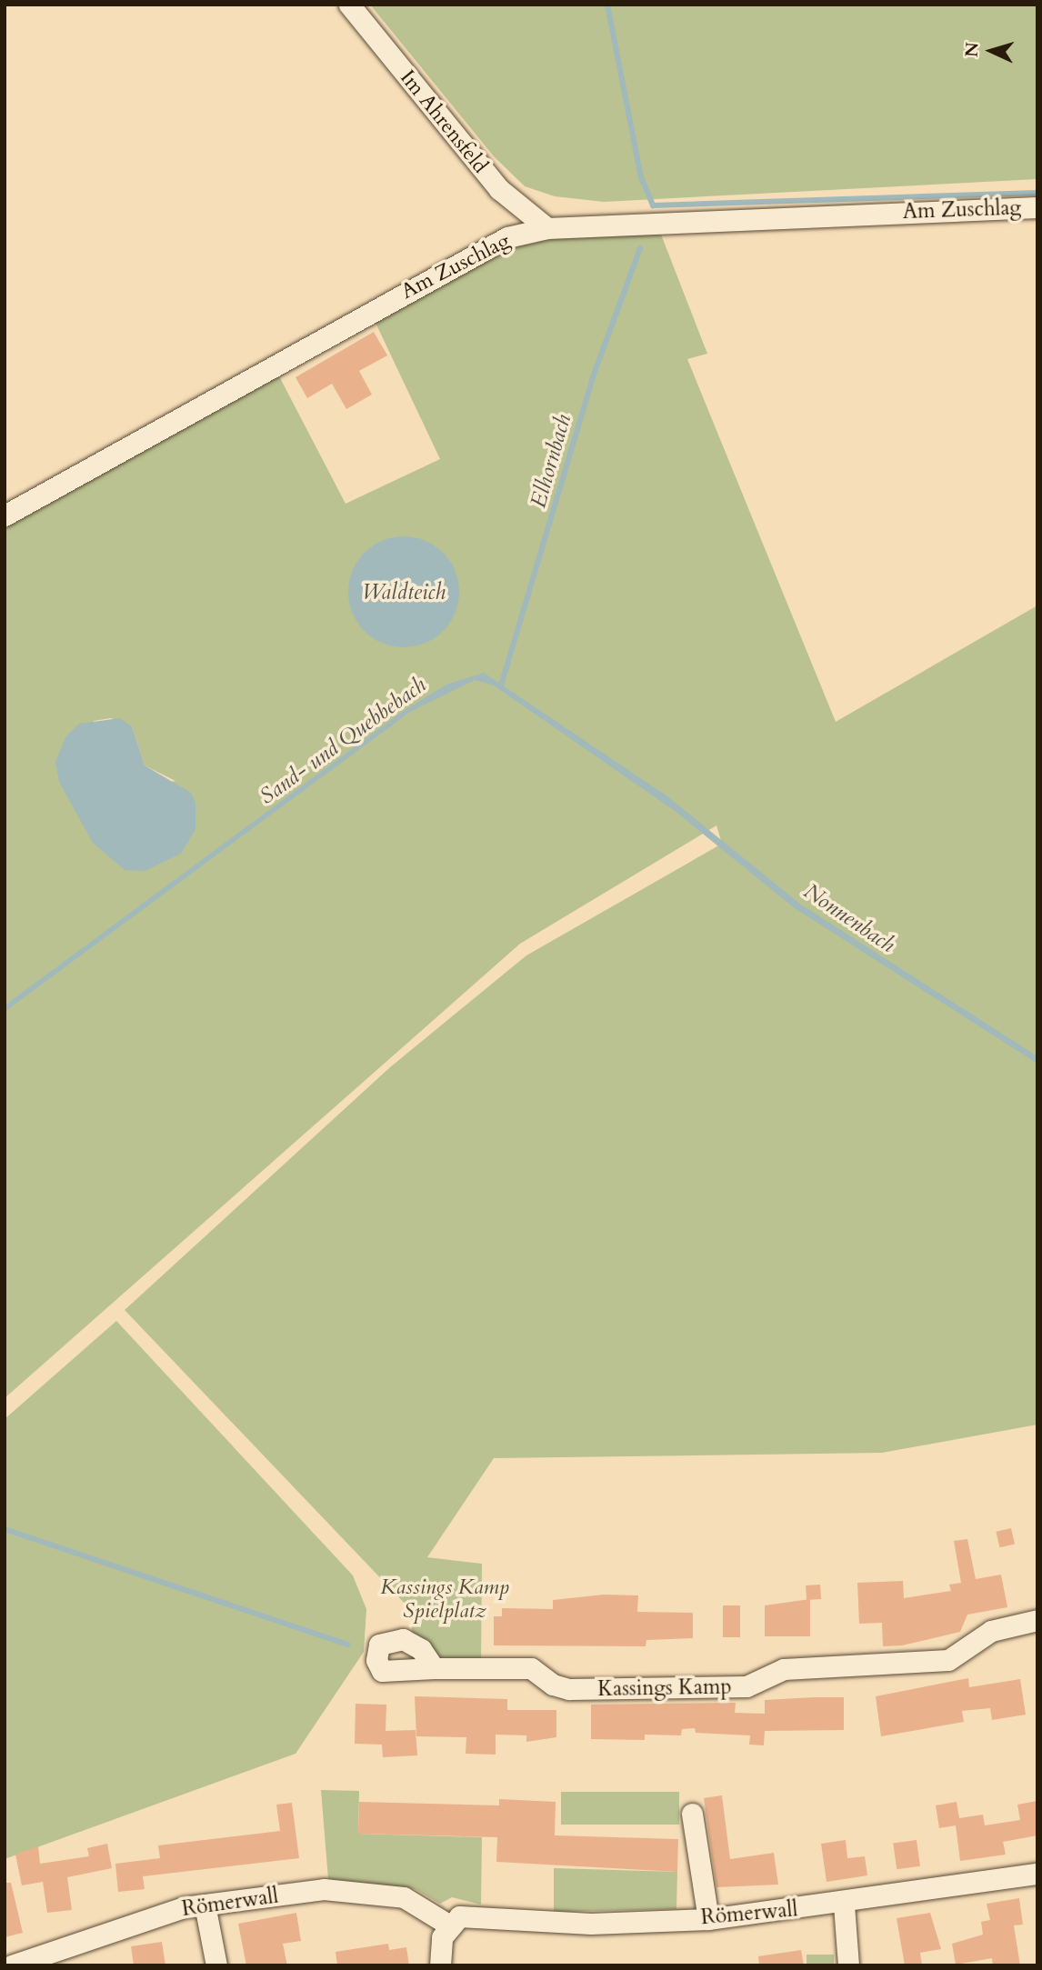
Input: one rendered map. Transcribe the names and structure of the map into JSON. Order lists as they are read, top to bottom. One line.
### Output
{"streets":{"street":["Im Ahrensfeld","Am Zuschlag","Kassings Kamp","Römerwall"]},"crossings":[["Im Ahrensfeld","Am Zuschlag"]],"water":["Elhornbach","Waldteich","Sand- und Quebbebach","Nonnenbach"],"parks":["Kassings Kamp Spielplatz"],"north":"left"}
